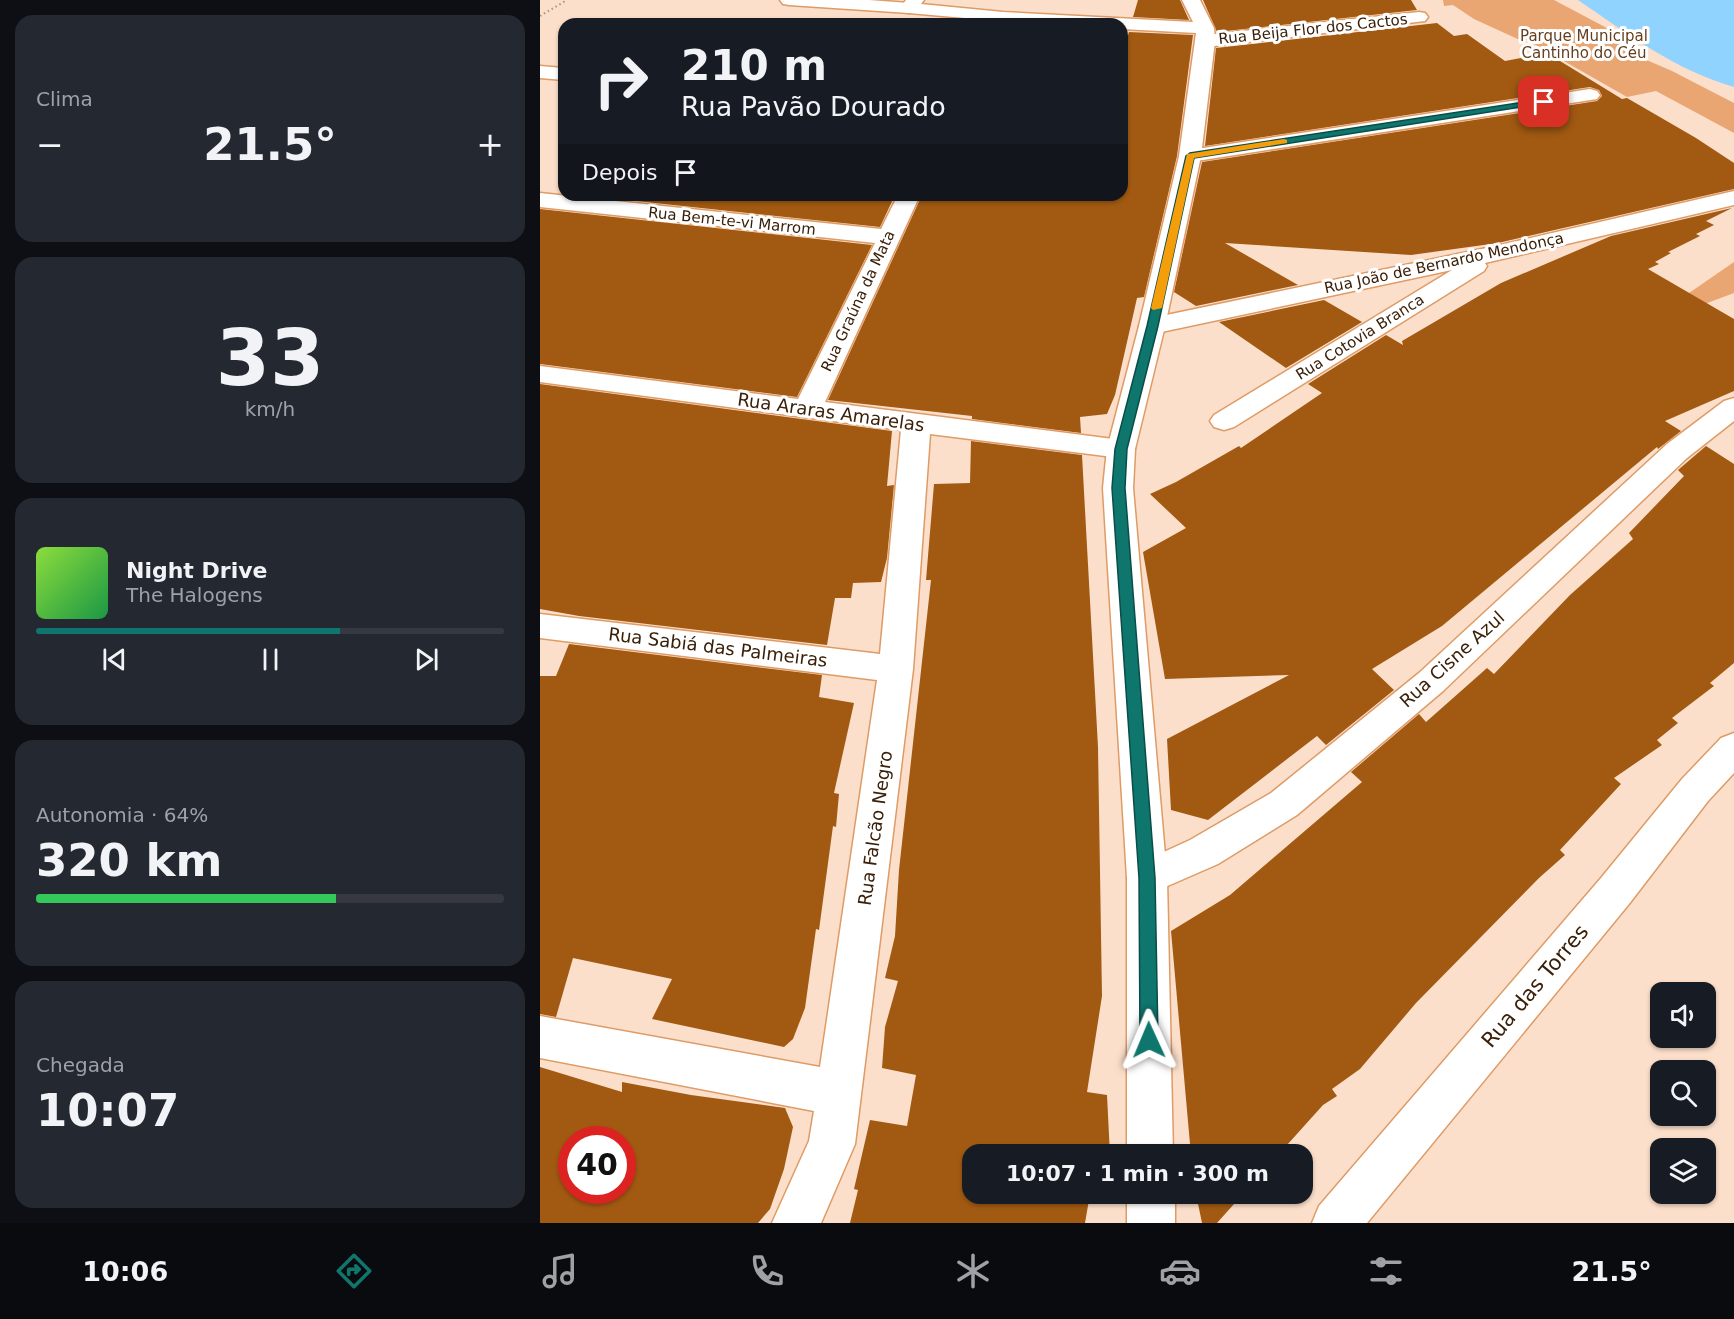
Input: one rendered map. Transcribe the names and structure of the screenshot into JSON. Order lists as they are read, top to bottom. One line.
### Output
{"streets":{"street":["Rua Beija Flor dos Cactos","Rua Bem-te-vi Marrom","Rua João de Bernardo Mendonça","Rua Graúna da Mata","Rua Cotovia Branca","Rua Araras Amarelas","Rua Sabiá das Palmeiras","Rua Cisne Azul","Rua Falcão Negro","Rua das Torres"]},"crossings":[["Rua Bem-te-vi Marrom","Rua Graúna da Mata"],["Rua João de Bernardo Mendonça","Rua Cotovia Branca"],["Rua Graúna da Mata","Rua Araras Amarelas"],["Rua Araras Amarelas","Rua Falcão Negro"],["Rua Sabiá das Palmeiras","Rua Falcão Negro"]],"parks":["Parque Municipal Cantinho do Céu"],"page":{"tile":["Clima",["33","km/h"],["Autonomia · 64%","320 km"],["Chegada","10:07"]],"turn":["210 m","Rua Pavão Dourado"],"heat":["−","21.5°","+"],"then":"Depois","song":["Night Drive","The Halogens"],"limit":"40","trip":"10:07 · 1 min · 300 m","tabs":["10:06","21.5°"]}}
